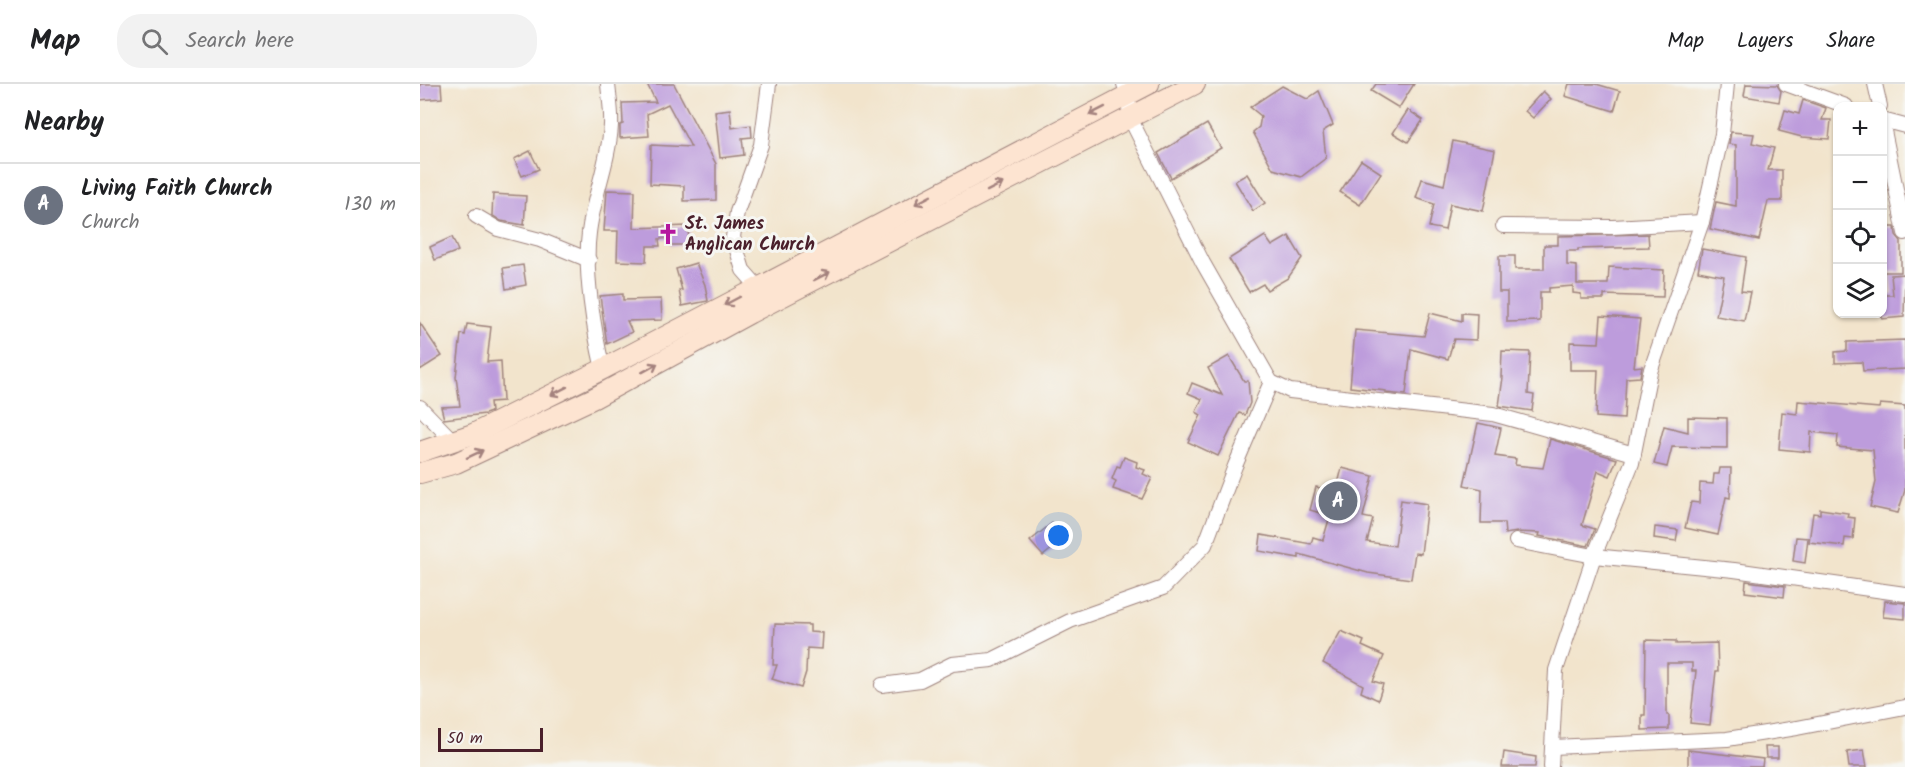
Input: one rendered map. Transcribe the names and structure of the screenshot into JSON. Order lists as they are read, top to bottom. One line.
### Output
{"places":{"church":["St. James Anglican Church"]},"scale_bar":"50 m","page":{"header":"Map","search":"Search here","nav":["Map","Layers","Share"],"heading":"Nearby","map_buttons":["+","−"],"list":[{"mark":"A","name":"Living Faith Church","note":"Church","value":"130 m"}],"pins":"A","scale":"50 m"}}
